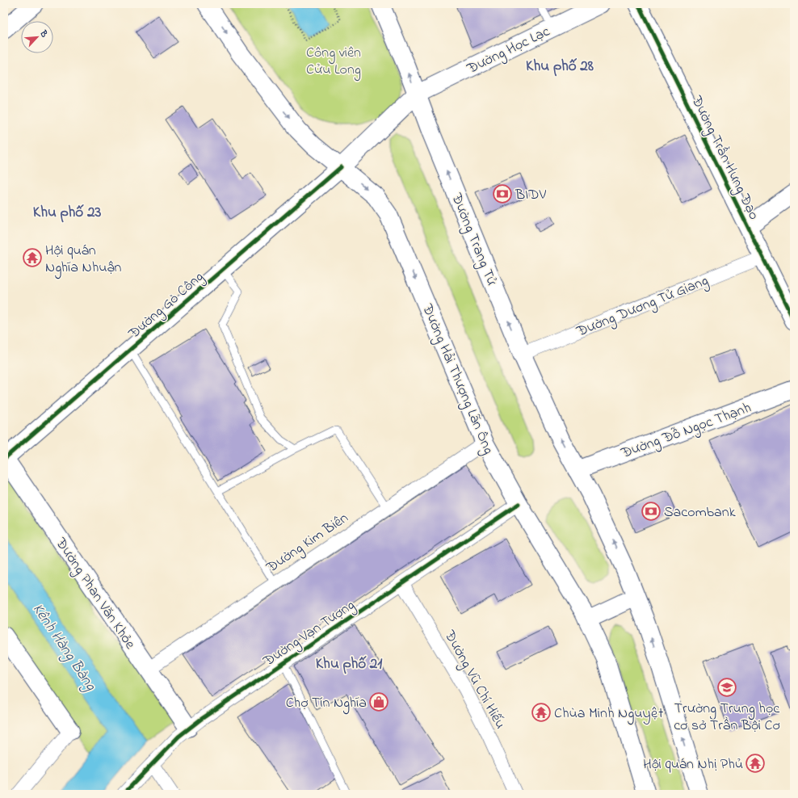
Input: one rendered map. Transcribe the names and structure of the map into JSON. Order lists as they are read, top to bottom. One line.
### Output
{"streets":{"main road":["Đường Học Lạc","Đường Trần Hưng Đạo","Đường Trang Tử","Đường Gò Công","Đường Hải Thượng Lãn Ông","Đường Đỗ Ngọc Thạnh","Đường Phan Văn Khỏe"],"street":["Đường Dương Tử Giang","Đường Kim Biên","Đường Vạn Tượng","Đường Vũ Chí Hiếu"]},"crossings":[["Đường Học Lạc","Đường Trang Tử"],["Đường Học Lạc","Đường Gò Công"],["Đường Học Lạc","Đường Hải Thượng Lãn Ông"],["Đường Trần Hưng Đạo","Đường Dương Tử Giang"],["Đường Trang Tử","Đường Dương Tử Giang"],["Đường Trang Tử","Đường Đỗ Ngọc Thạnh"],["Đường Gò Công","Đường Hải Thượng Lãn Ông"],["Đường Gò Công","Đường Phan Văn Khỏe"],["Đường Hải Thượng Lãn Ông","Đường Kim Biên"],["Đường Hải Thượng Lãn Ông","Đường Vạn Tượng"],["Đường Kim Biên","Đường Phan Văn Khỏe"],["Đường Phan Văn Khỏe","Đường Vạn Tượng"],["Đường Vạn Tượng","Đường Vũ Chí Hiếu"]],"one_way":["Đường Trang Tử","Đường Hải Thượng Lãn Ông"],"districts":["Khu phố 28","Khu phố 23","Khu phố 21"],"water":["Kênh Hàng Bàng"],"parks":["Công viên Cửu Long"],"places":{"bank":["BIDV","Sacombank"],"temple":["Hội quán Nghĩa Nhuận","Chùa Minh Nguyệt","Hội quán Nhị Phủ"],"school or university":["Trường Trung học cơ sở Trần Bội Cơ"],"shop":["Chợ Tín Nghĩa"]},"north":"top right"}
